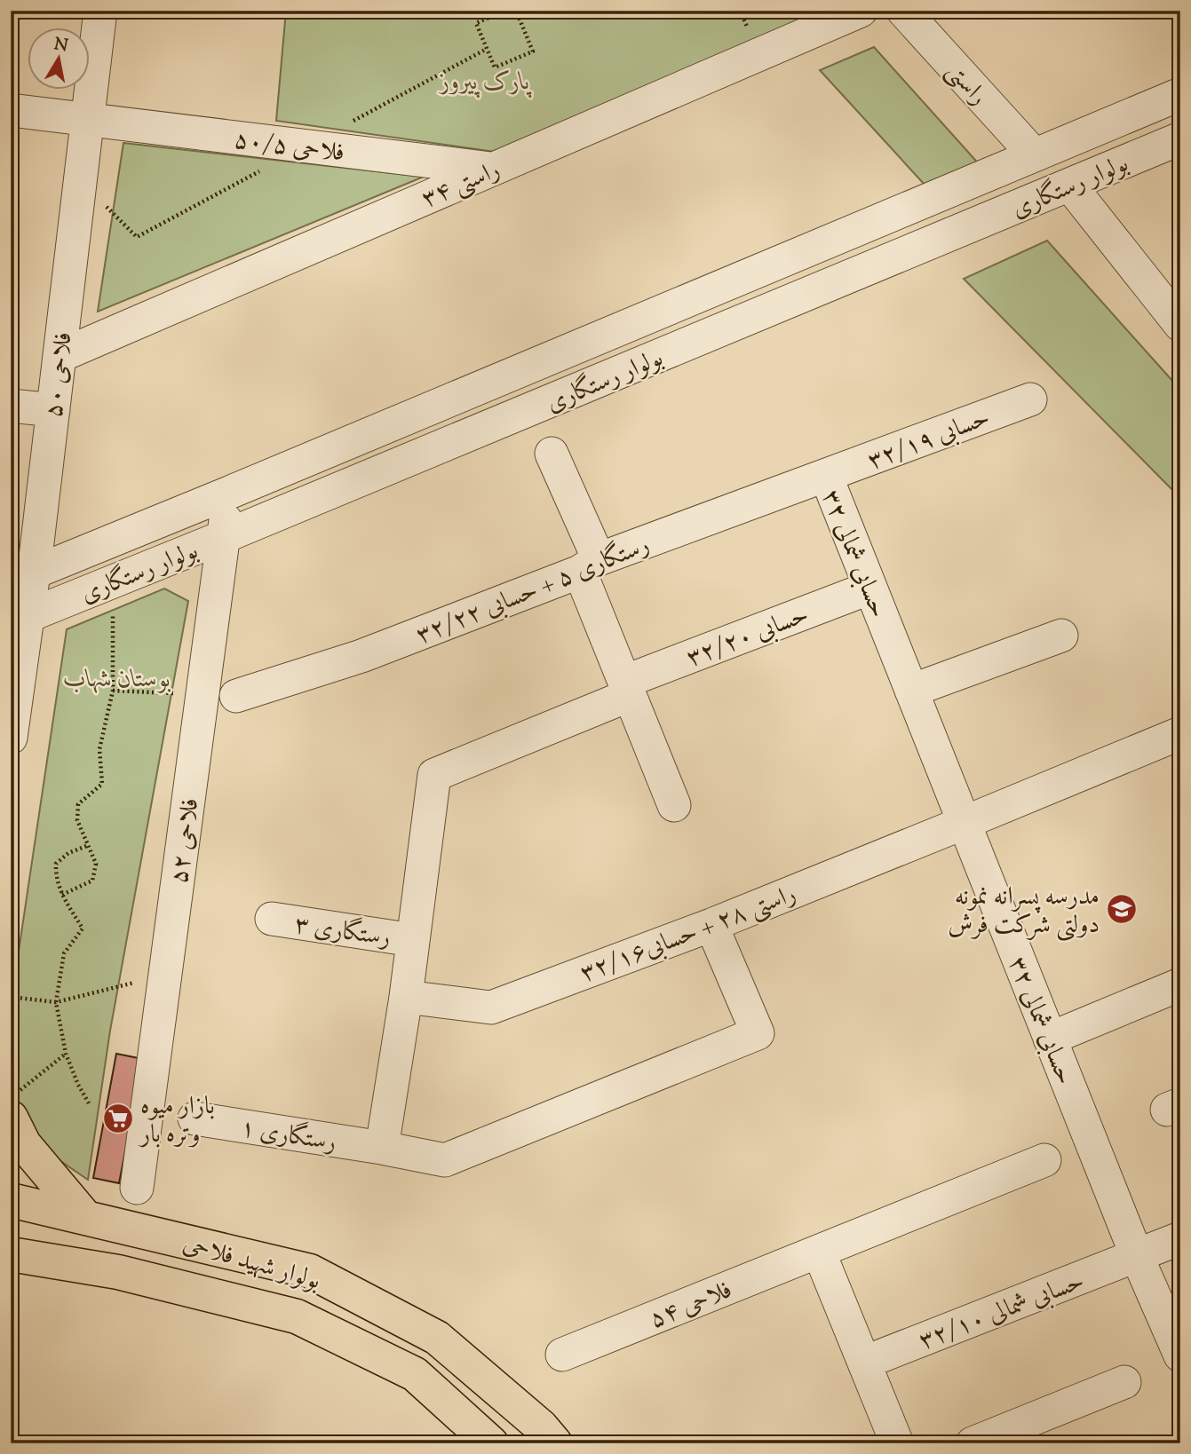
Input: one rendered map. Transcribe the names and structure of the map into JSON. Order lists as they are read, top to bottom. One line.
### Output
{"streets":{"main road":["بولوار شهید فلاحی"],"street":["راستی","فلاحی ۵۰/۵","راستی ۳۴","بولوار رستگاری","فلاحی ۵۰","حسابی ۳۲/۱۹","حسابی شمالی ۳۲","رستگاری ۵ + حسابی ۳۲/۲۲","حسابی ۳۲/۲۰","فلاحی ۵۲","رستگاری ۳","راستی ۲۸ + حسابی۳۲/۱۶","رستگاری ۱","فلاحی ۵۴","حسابی شمالی ۳۲/۱۰"]},"crossings":[["راستی","بولوار رستگاری"],["فلاحی ۵۰/۵","راستی ۳۴"],["فلاحی ۵۰/۵","فلاحی ۵۰"],["راستی ۳۴","فلاحی ۵۰"],["بولوار رستگاری","فلاحی ۵۰"],["بولوار رستگاری","فلاحی ۵۲"],["حسابی ۳۲/۱۹","حسابی شمالی ۳۲"],["حسابی ۳۲/۱۹","رستگاری ۵ + حسابی ۳۲/۲۲"],["حسابی شمالی ۳۲","رستگاری ۵ + حسابی ۳۲/۲۲"],["حسابی شمالی ۳۲","حسابی ۳۲/۲۰"],["حسابی شمالی ۳۲","راستی ۲۸ + حسابی۳۲/۱۶"],["حسابی شمالی ۳۲","حسابی شمالی ۳۲/۱۰"],["حسابی ۳۲/۲۰","رستگاری ۳"],["راستی ۲۸ + حسابی۳۲/۱۶","رستگاری ۱"]],"parks":["پارک پیروز","بوستان شهاب"],"places":{"school or university":["مدرسه پسرانه نمونه دولتی شرکت فرش"],"supermarket":["بازار میوه وتره بار"]},"north":"top"}
